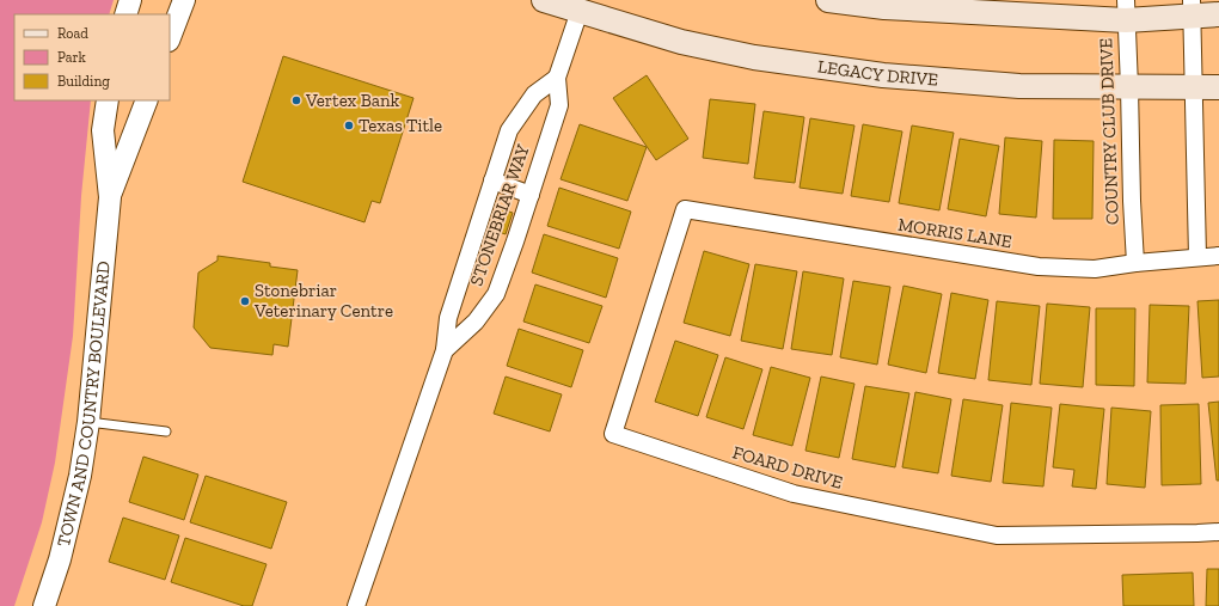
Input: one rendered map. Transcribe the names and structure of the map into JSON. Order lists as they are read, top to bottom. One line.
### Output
{"streets":{"main road":["LEGACY DRIVE"],"street":["COUNTRY CLUB DRIVE","STONEBRIAR WAY","MORRIS LANE","TOWN AND COUNTRY BOULEVARD","FOARD DRIVE"]},"crossings":[["LEGACY DRIVE","COUNTRY CLUB DRIVE"],["LEGACY DRIVE","STONEBRIAR WAY"],["COUNTRY CLUB DRIVE","MORRIS LANE"],["MORRIS LANE","FOARD DRIVE"]],"places":["Vertex Bank","Texas Title","Stonebriar Veterinary Centre"],"legend":["Road","Park","Building"]}
